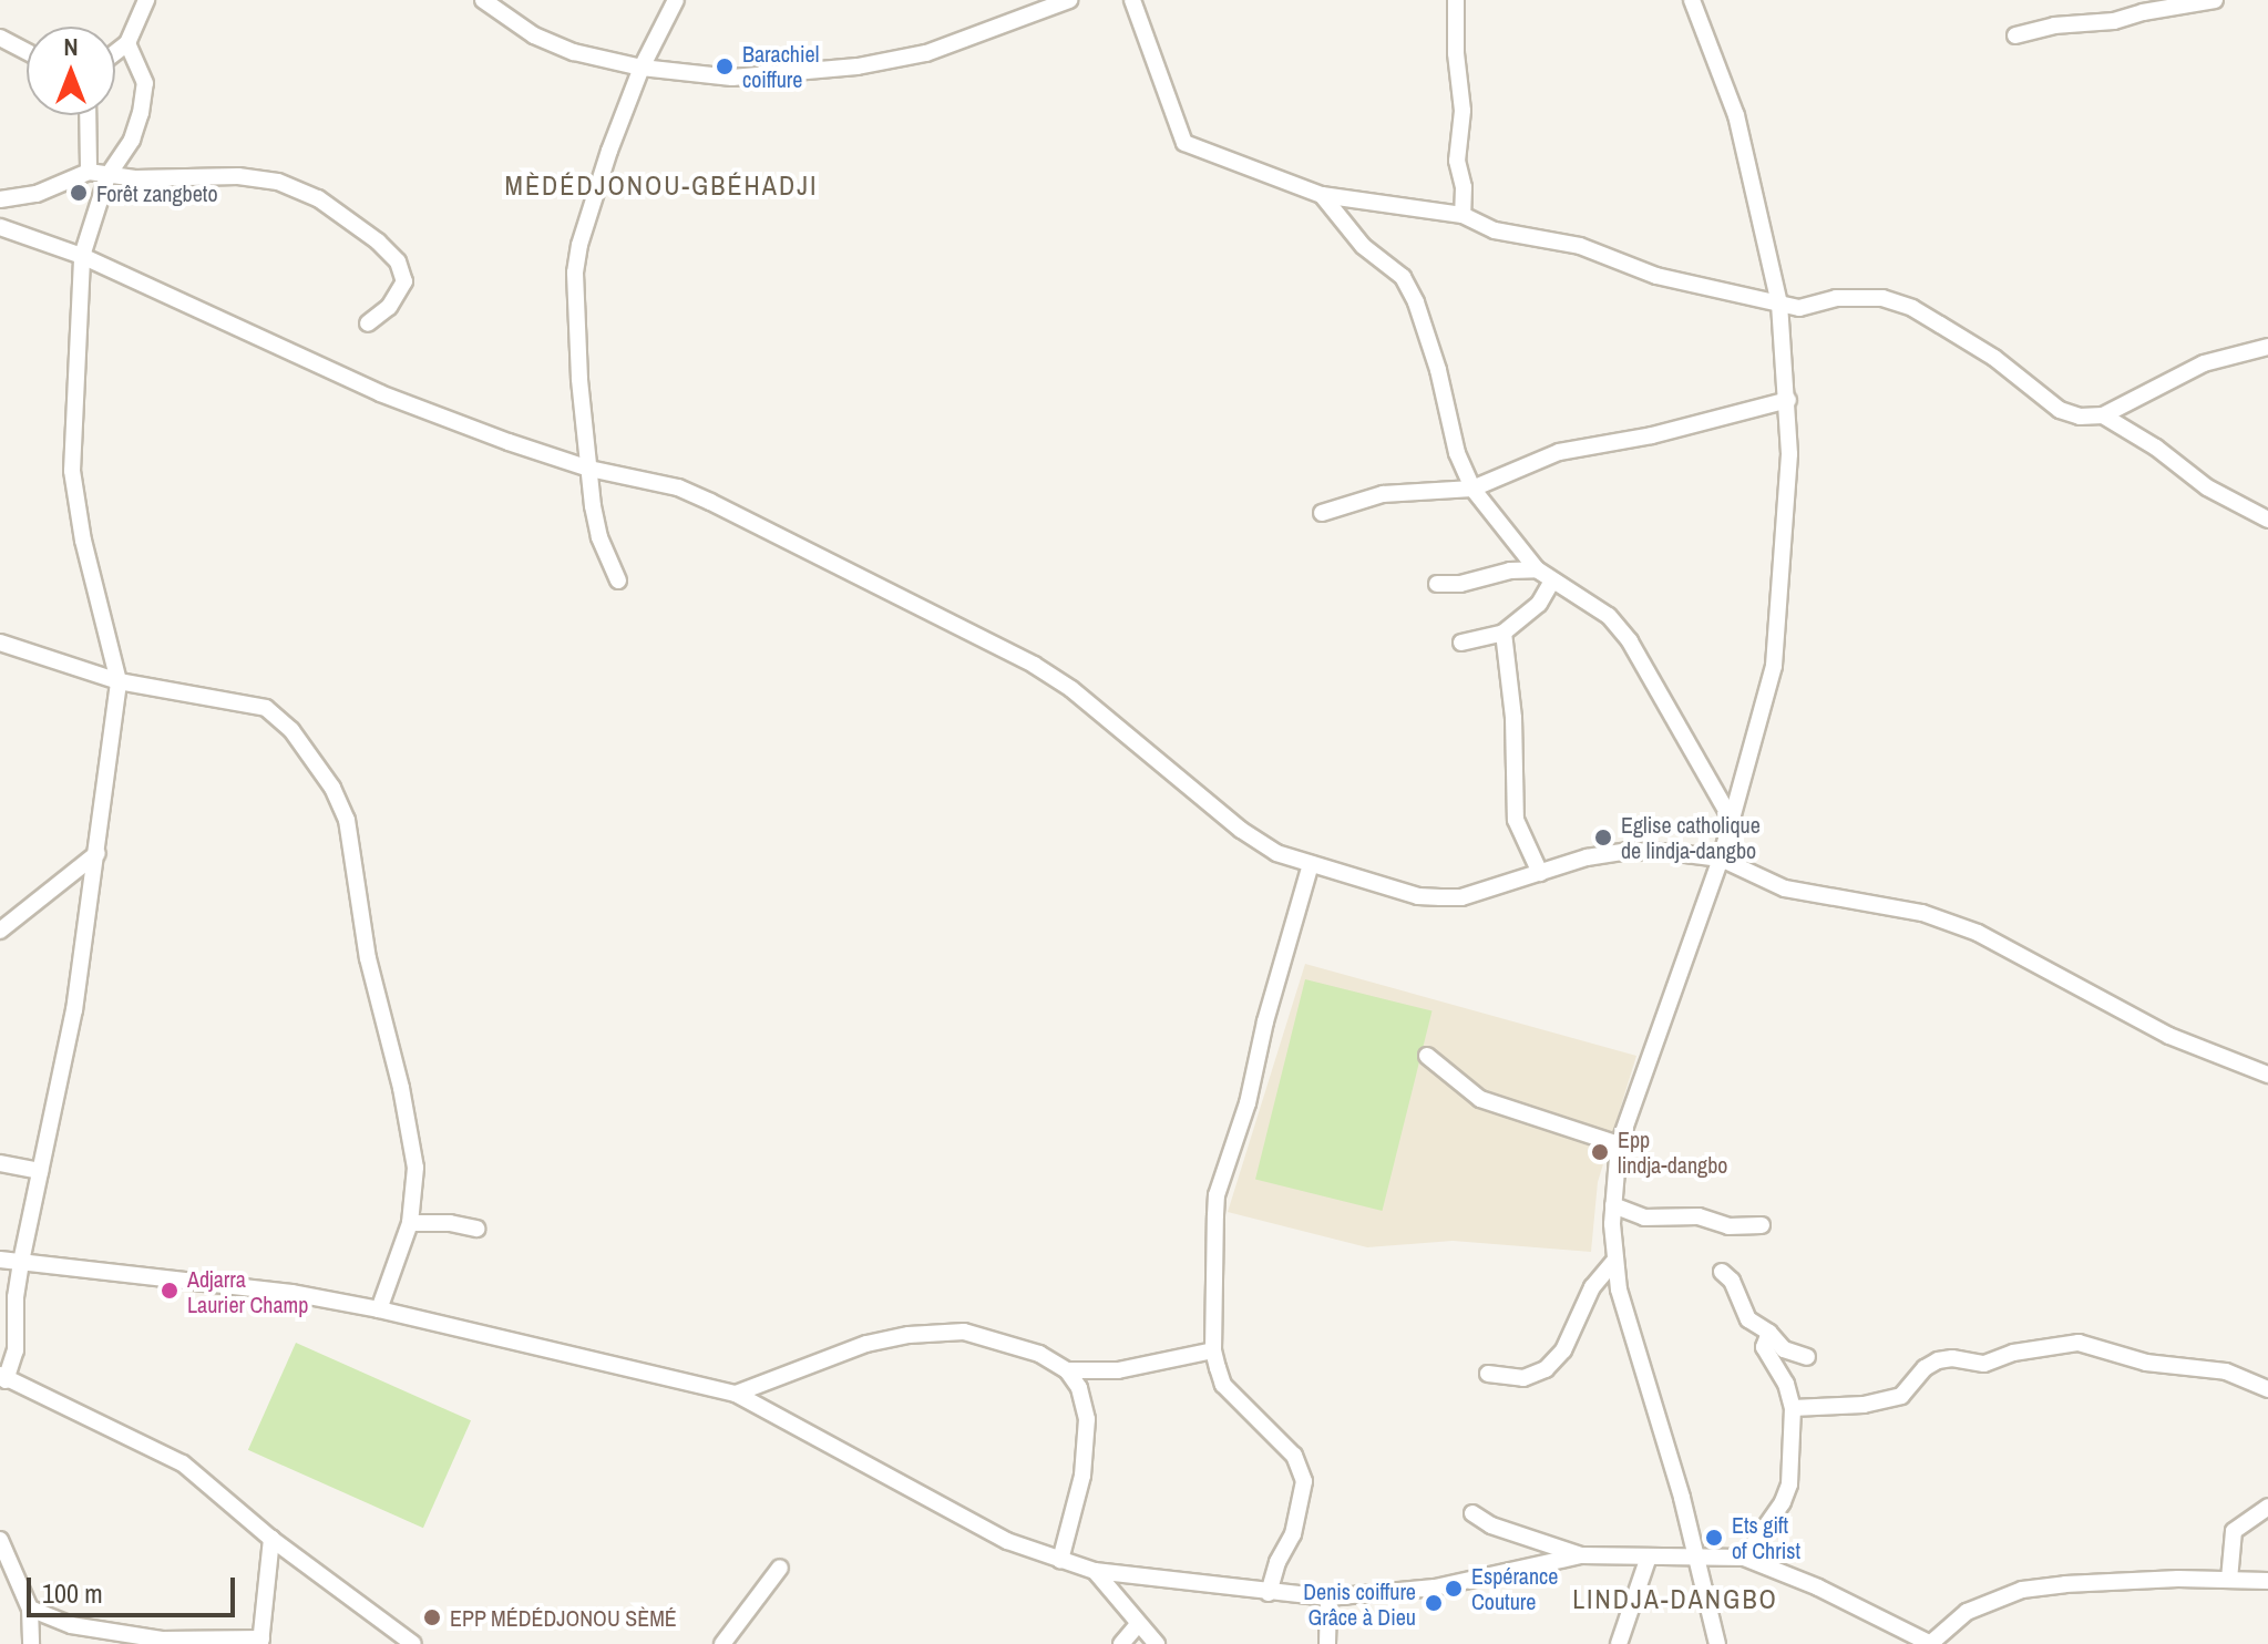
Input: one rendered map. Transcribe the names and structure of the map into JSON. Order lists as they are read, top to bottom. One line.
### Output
{"districts":["MÈDÉDJONOU-GBÉHADJI","LINDJA-DANGBO"],"places":["Barachiel coiffure","Forêt zangbeto","Eglise catholique de lindja-dangbo","Epp lindja-dangbo","Adjarra Laurier Champ","Ets gift of Christ","Espérance Couture","Denis coiffure Grâce à Dieu","EPP MÉDÉDJONOU SÈMÉ"],"scale_bar":"100 m","north":"top"}
